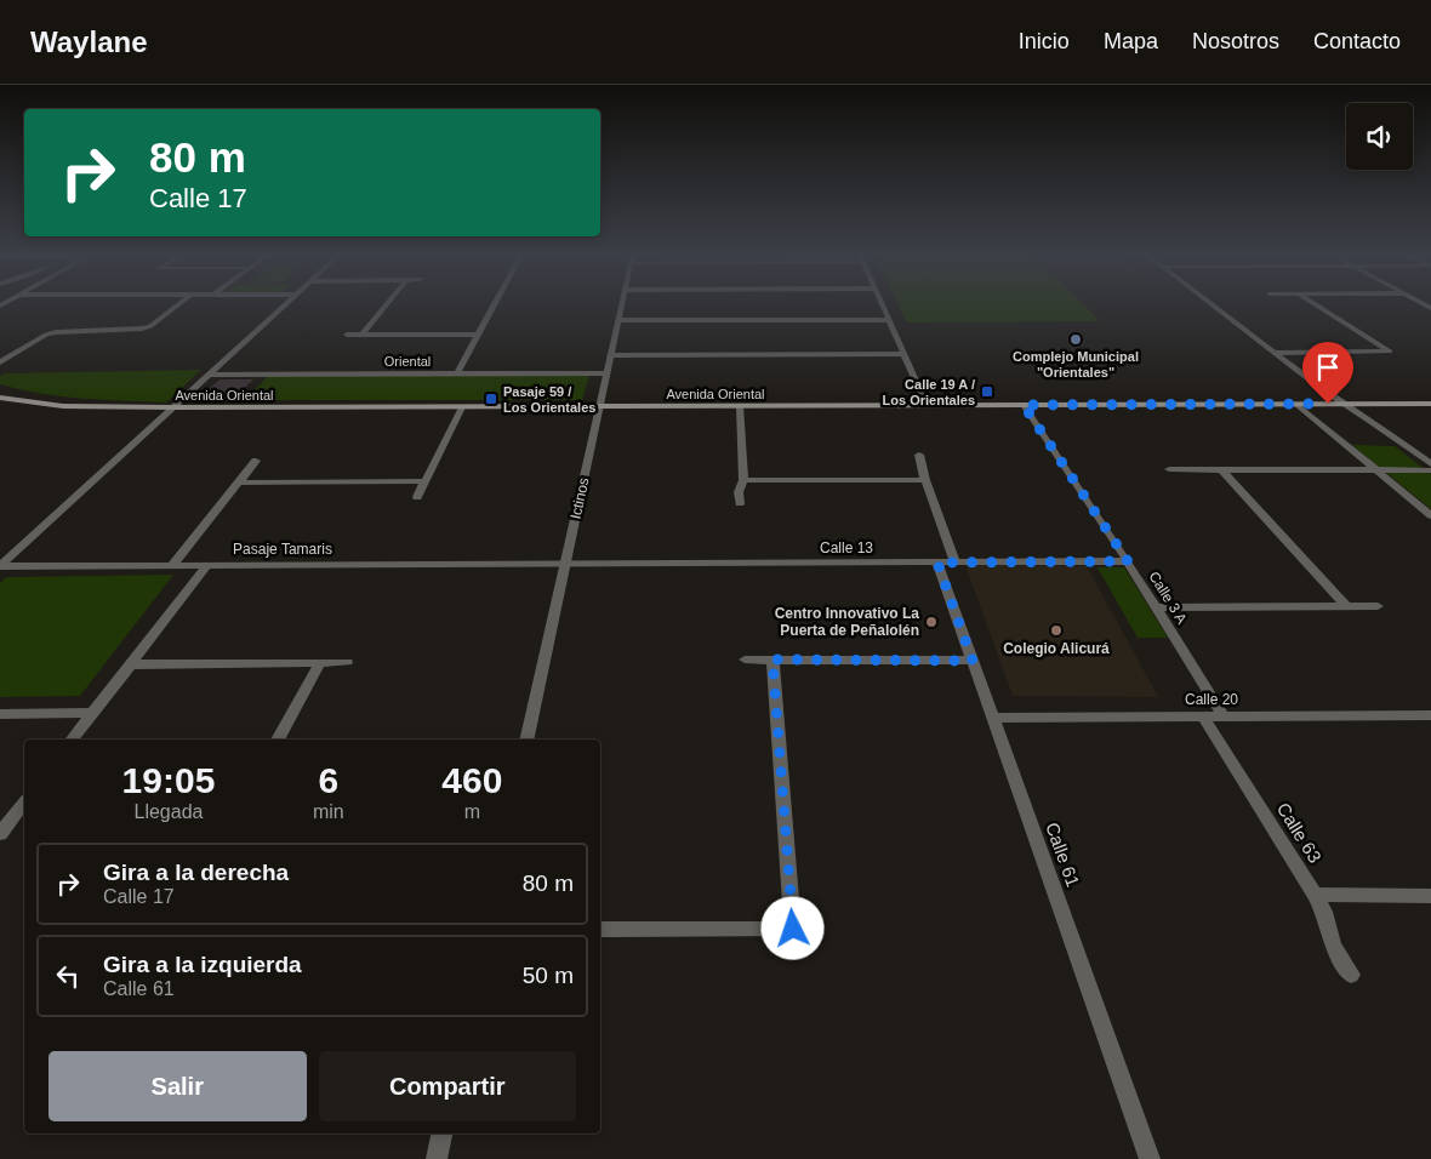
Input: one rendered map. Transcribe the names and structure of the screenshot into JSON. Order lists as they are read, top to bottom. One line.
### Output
{"streets":{"main road":["Avenida Oriental"],"street":["Oriental","Ictinos","Calle 13","Pasaje Tamaris","Calle 3 A","Calle 20","Calle 63","Calle 61"]},"crossings":[["Oriental","Ictinos"],["Avenida Oriental","Ictinos"],["Avenida Oriental","Calle 3 A"],["Ictinos","Calle 13"],["Ictinos","Pasaje Tamaris"],["Calle 13","Pasaje Tamaris"],["Calle 13","Calle 3 A"],["Calle 13","Calle 61"],["Calle 3 A","Calle 20"],["Calle 20","Calle 63"],["Calle 20","Calle 61"]],"places":{"other":["Complejo Municipal \"Orientales\"","Centro Innovativo La Puerta de Peñalolén","Colegio Alicurá"],"transit":["Calle 19 A / Los Orientales","Pasaje 59 / Los Orientales"]},"page":{"header":"Waylane","nav":["Inicio","Mapa","Nosotros","Contacto"],"turn":["80 m","Calle 17"],"eta":["19:05","Llegada","6","min","460","m"],"list":[{"name":"Gira a la derecha","note":"Calle 17","value":"80 m"},{"name":"Gira a la izquierda","note":"Calle 61","value":"50 m"}],"buttons":["Salir","Compartir"]}}
